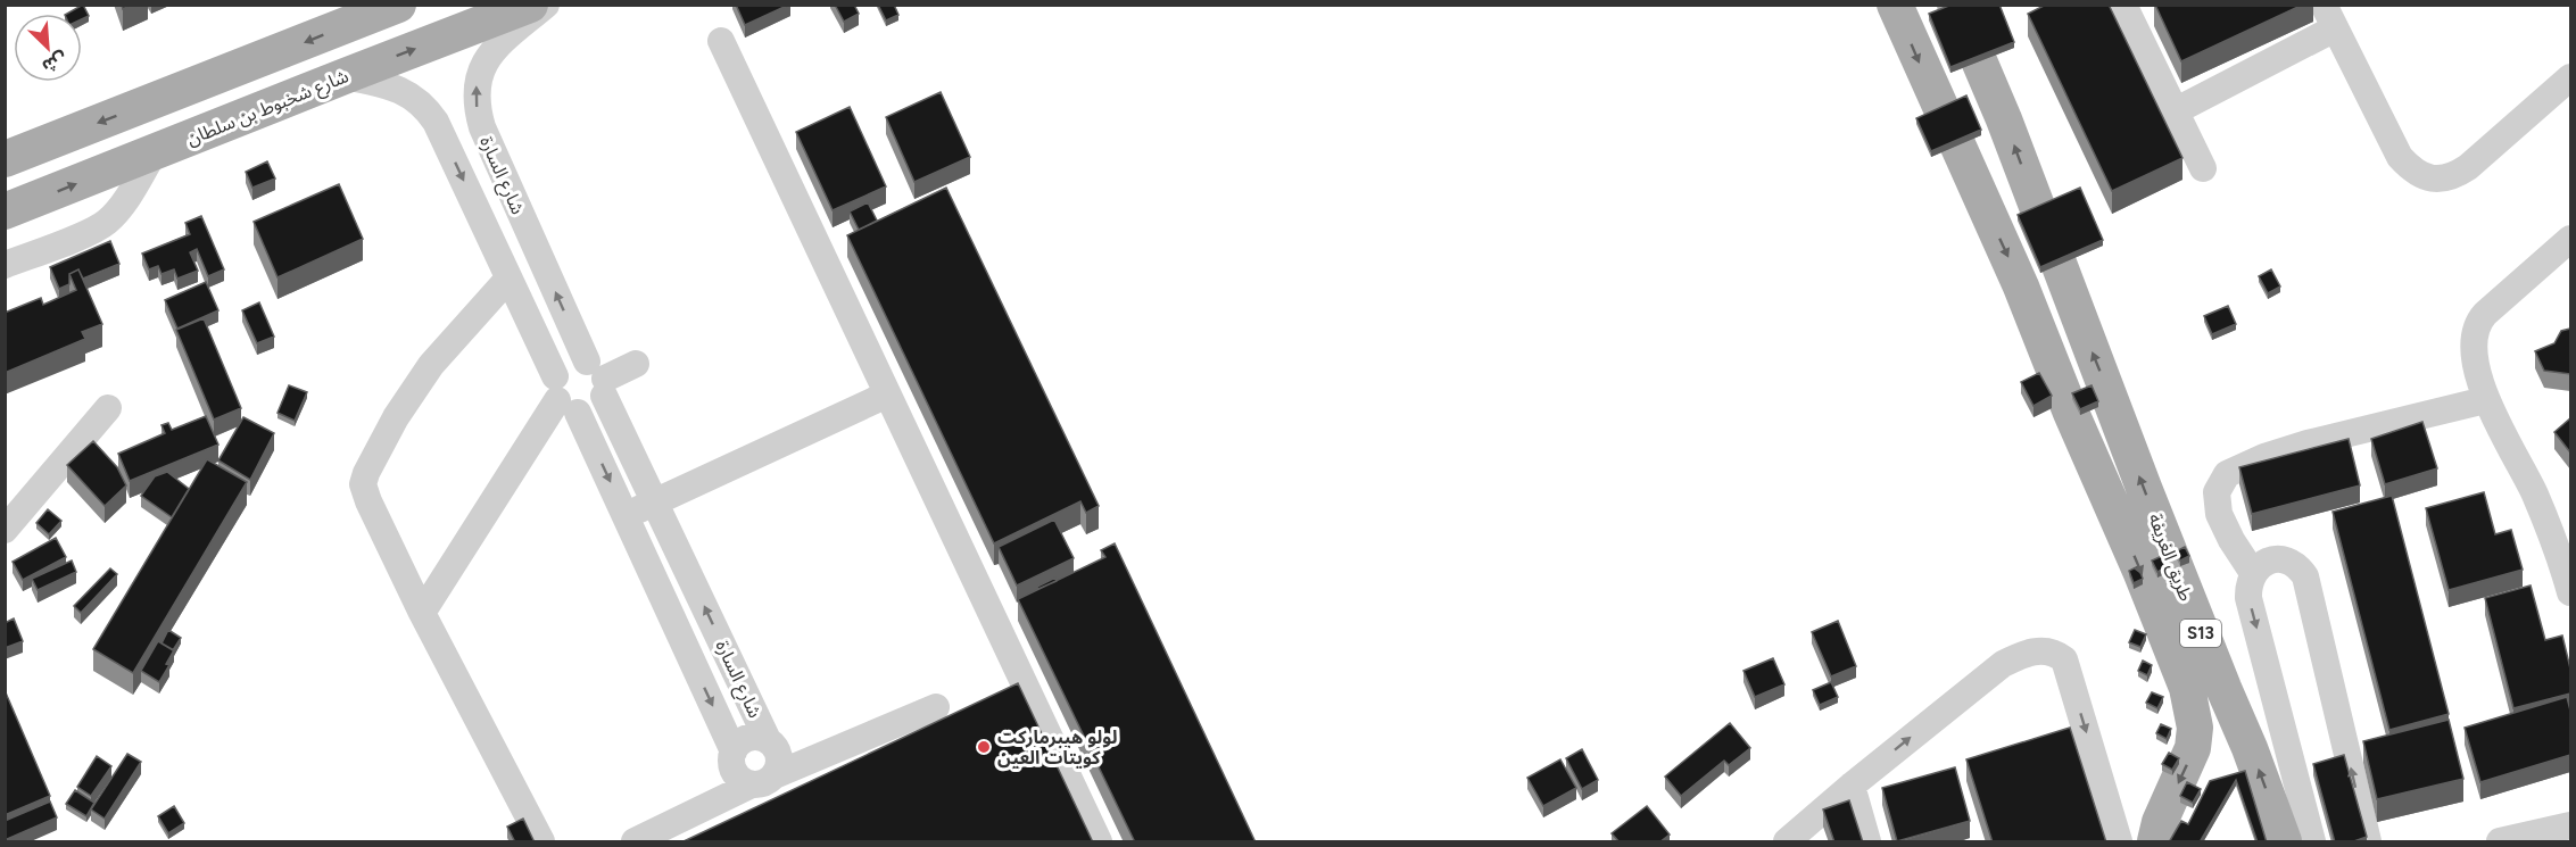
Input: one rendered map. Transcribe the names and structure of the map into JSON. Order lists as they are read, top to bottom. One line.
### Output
{"streets":{"main road":["شارع شخبوط بن سلطان","طريق الغريفة","S13"],"street":["شارع السارة"]},"crossings":[["شارع شخبوط بن سلطان","شارع السارة"]],"places":["لولو هيبرماركت كويتات العين"],"north":"bottom right"}
